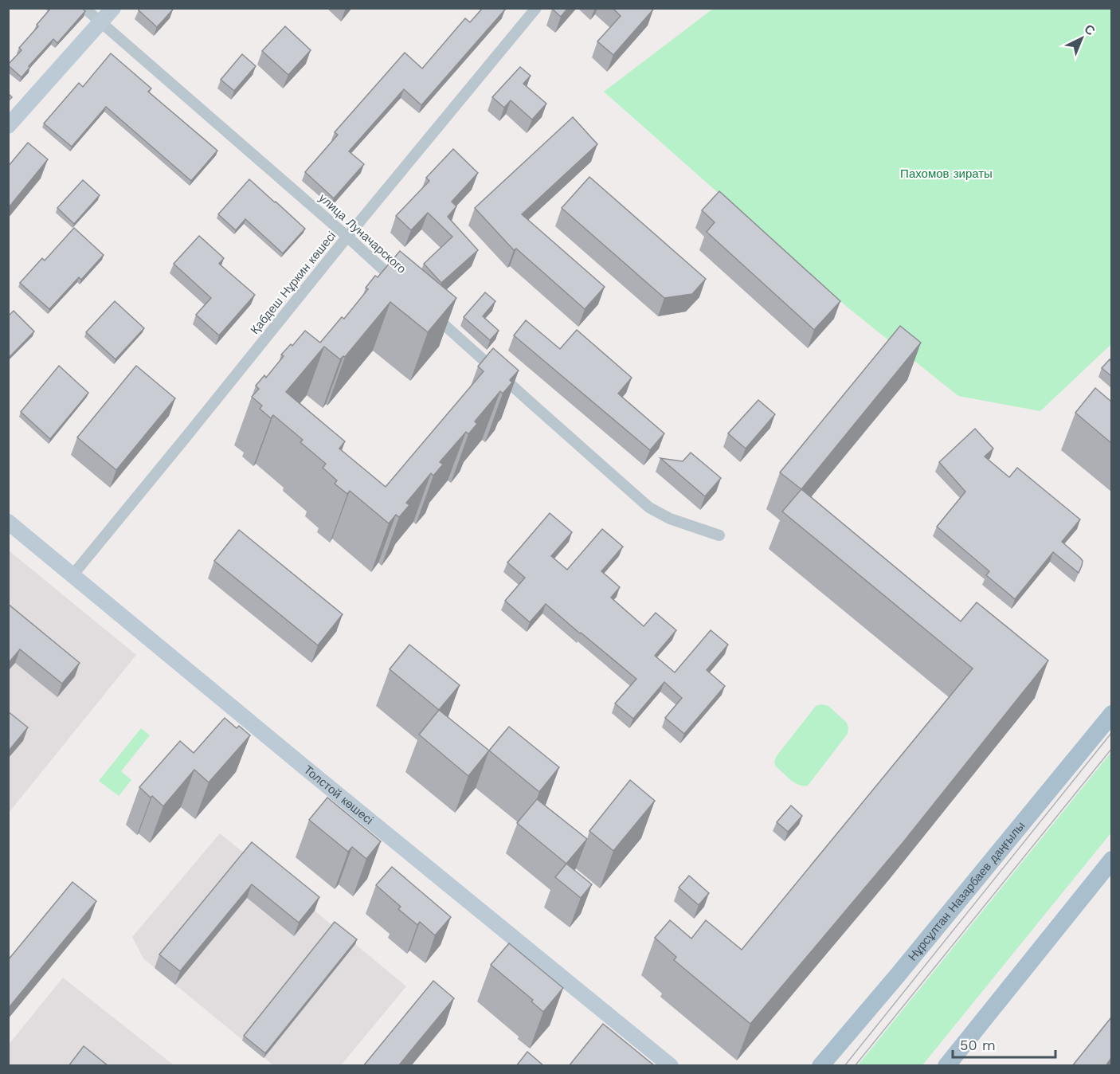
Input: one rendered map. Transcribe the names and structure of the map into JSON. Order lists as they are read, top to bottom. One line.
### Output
{"streets":{"main road":["Толстой көшесі","Нұрсұлтан Назарбаев даңғылы"],"street":["улица Луначарского","Қабдеш Нұркин көшесі"]},"crossings":[["улица Луначарского","Қабдеш Нұркин көшесі"],["Қабдеш Нұркин көшесі","Толстой көшесі"]],"parks":["Пахомов зираты"],"scale_bar":"50 m","north":"top right"}
